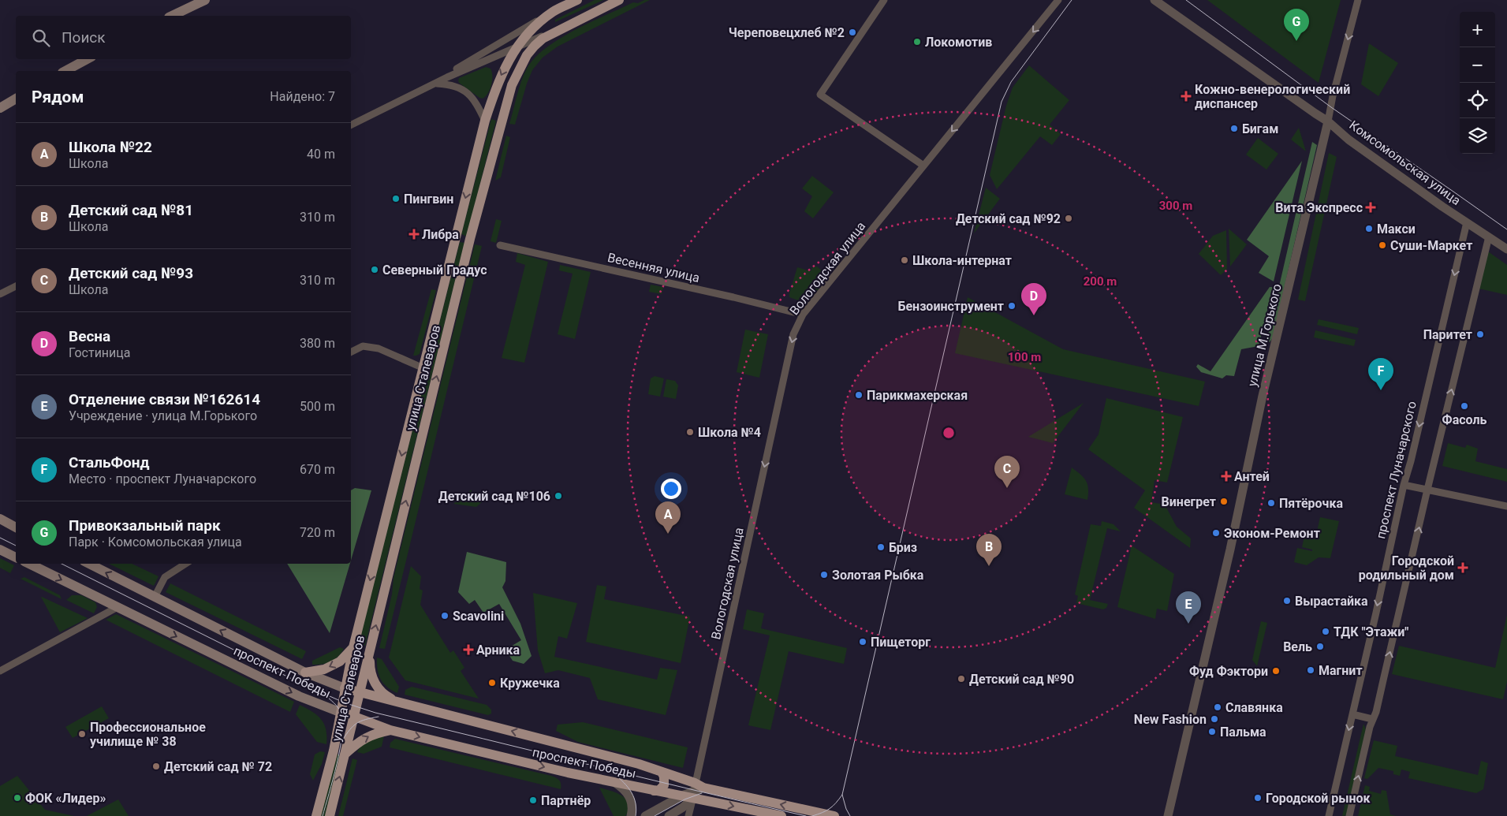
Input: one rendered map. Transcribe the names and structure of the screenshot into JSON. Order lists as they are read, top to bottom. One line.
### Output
{"streets":{"main road":["улица Сталеваров","проспект Победы"],"street":["Комсомольская улица","Весенняя улица","Вологодская улица","улица М.Горького","проспект Луначарского"]},"crossings":[["Комсомольская улица","улица М.Горького"],["Комсомольская улица","проспект Луначарского"],["Весенняя улица","Вологодская улица"],["Вологодская улица","проспект Победы"],["улица Сталеваров","проспект Победы"]],"one_way":["Вологодская улица"],"places":{"other":["Череповецхлеб №2","Локомотив","Бигам","Пингвин","Детский сад №92","Макси","Суши-Маркет","Школа-интернат","Северный Градус","Бензоинструмент","Паритет","Парикмахерская","Фасоль","Школа №4","Детский сад №106","Винегрет","Пятёрочка","Эконом-Ремонт","Бриз","Золотая Рыбка","Вырастайка","Scavolini","ТДК \"Этажи\"","Пищеторг","Вель","Магнит","Фуд Фэктори","Детский сад №90","Кружечка","Славянка","New Fashion","Пальма","Профессиональное училище № 38","Детский сад № 72","ФОК «Лидер»","Городской рынок","Партнёр"],"health":["Кожно-венерологический диспансер","Вита Экспресс","Либра","Антей","Городской родильный дом","Арника"]},"page":{"pins":["G","D","F","C","A","B","E"],"map_buttons":["+","−"],"search":"Поиск","heading":["Рядом","Найдено: 7"],"list":[{"mark":"A","name":"Школа №22","note":"Школа","value":"40 m"},{"mark":"B","name":"Детский сад №81","note":"Школа","value":"310 m"},{"mark":"C","name":"Детский сад №93","note":"Школа","value":"310 m"},{"mark":"D","name":"Весна","note":"Гостиница","value":"380 m"},{"mark":"E","name":"Отделение связи №162614","note":"Учреждение · улица М.Горького","value":"500 m"},{"mark":"F","name":"СтальФонд","note":"Место · проспект Луначарского","value":"670 m"},{"mark":"G","name":"Привокзальный парк","note":"Парк · Комсомольская улица","value":"720 m"}]},"rings":["300 m","200 m","100 m"]}
